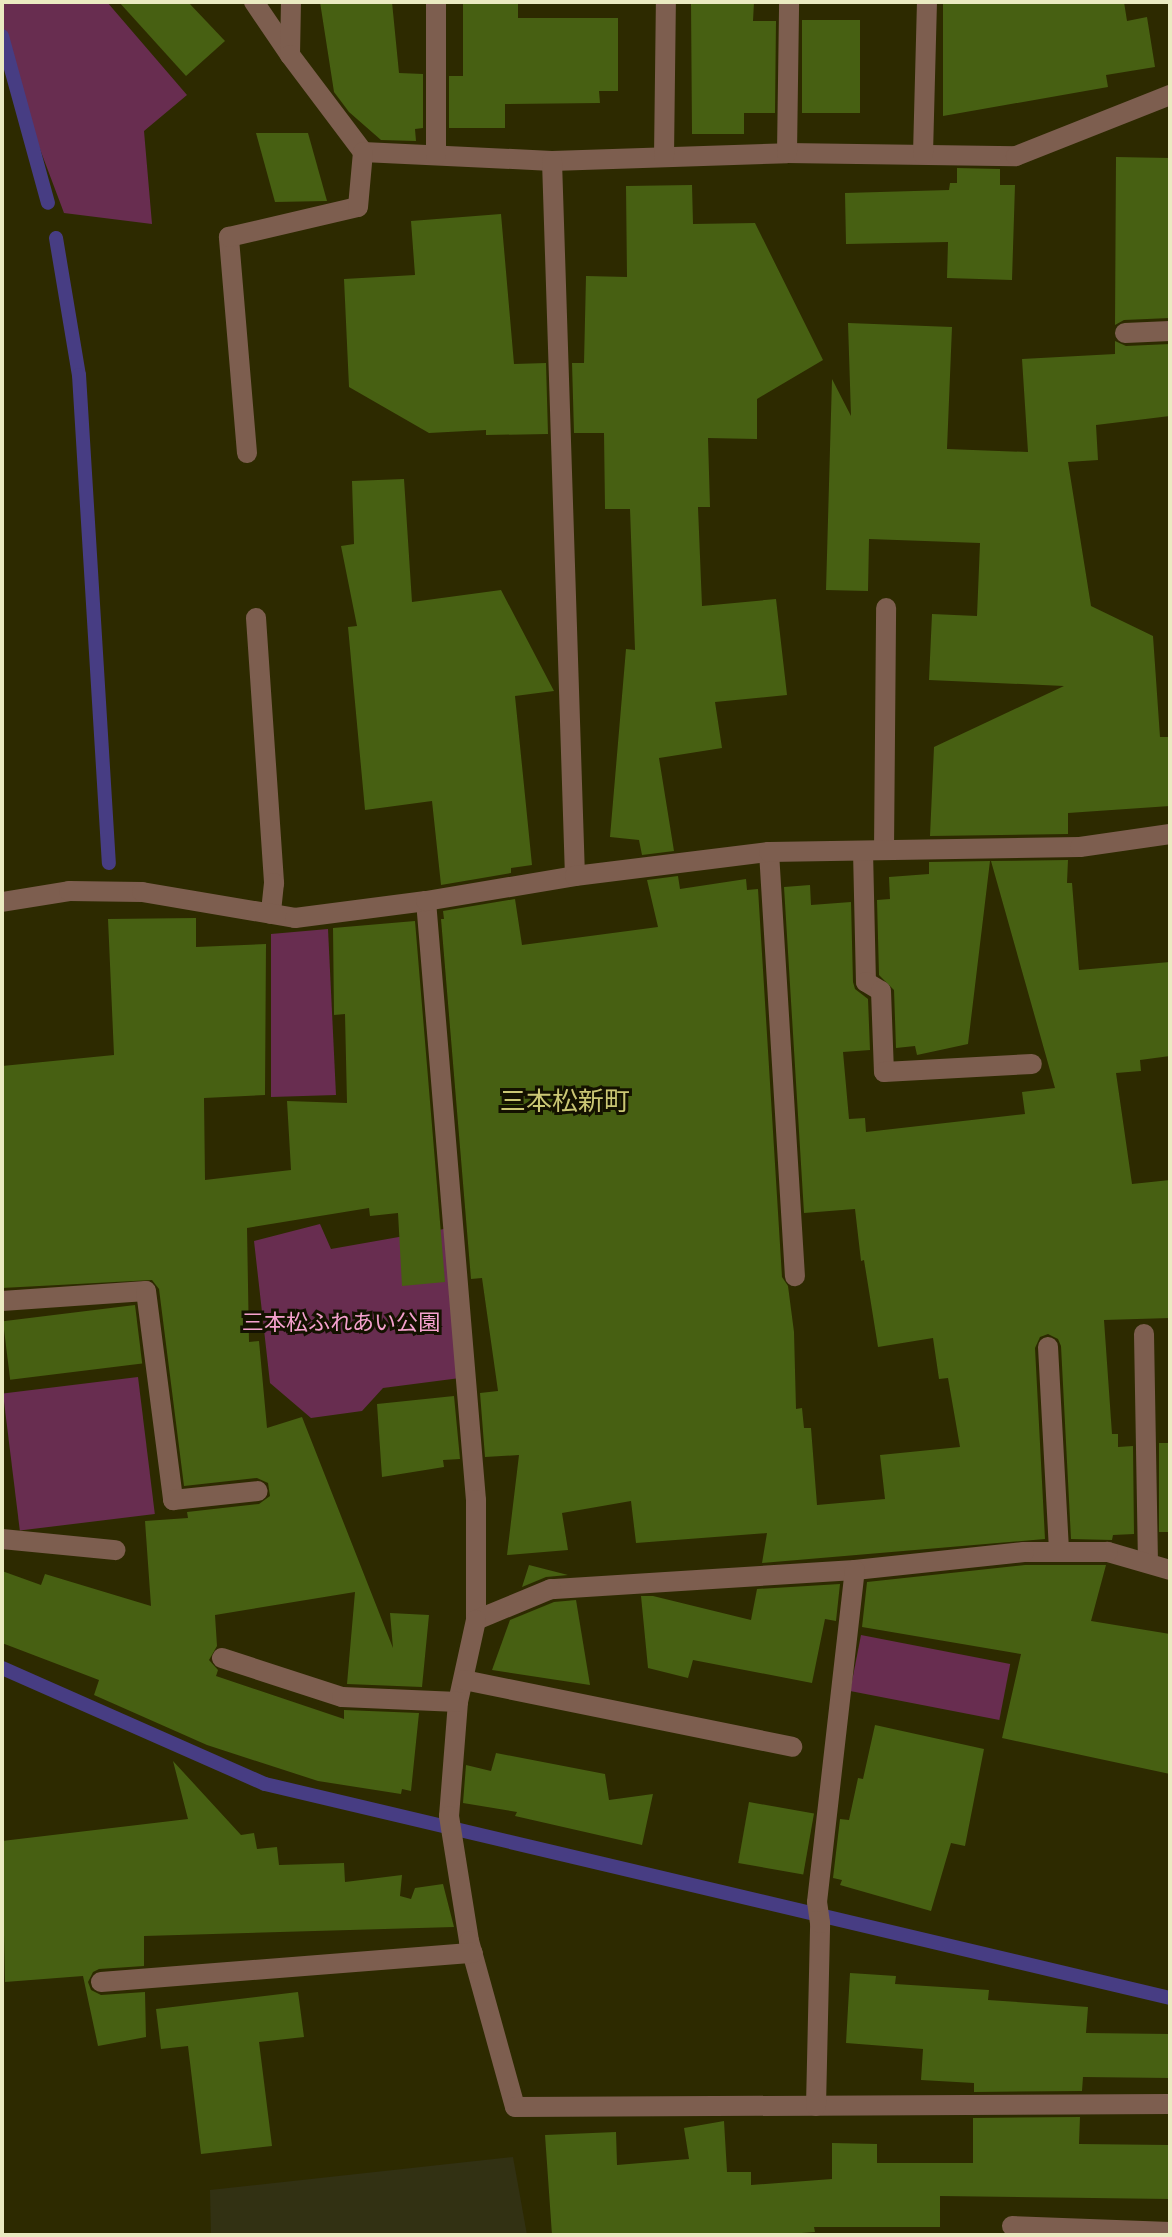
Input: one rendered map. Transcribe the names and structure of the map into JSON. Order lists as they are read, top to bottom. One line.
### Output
{"districts":["三本松新町"],"parks":["三本松ふれあい公園"]}
